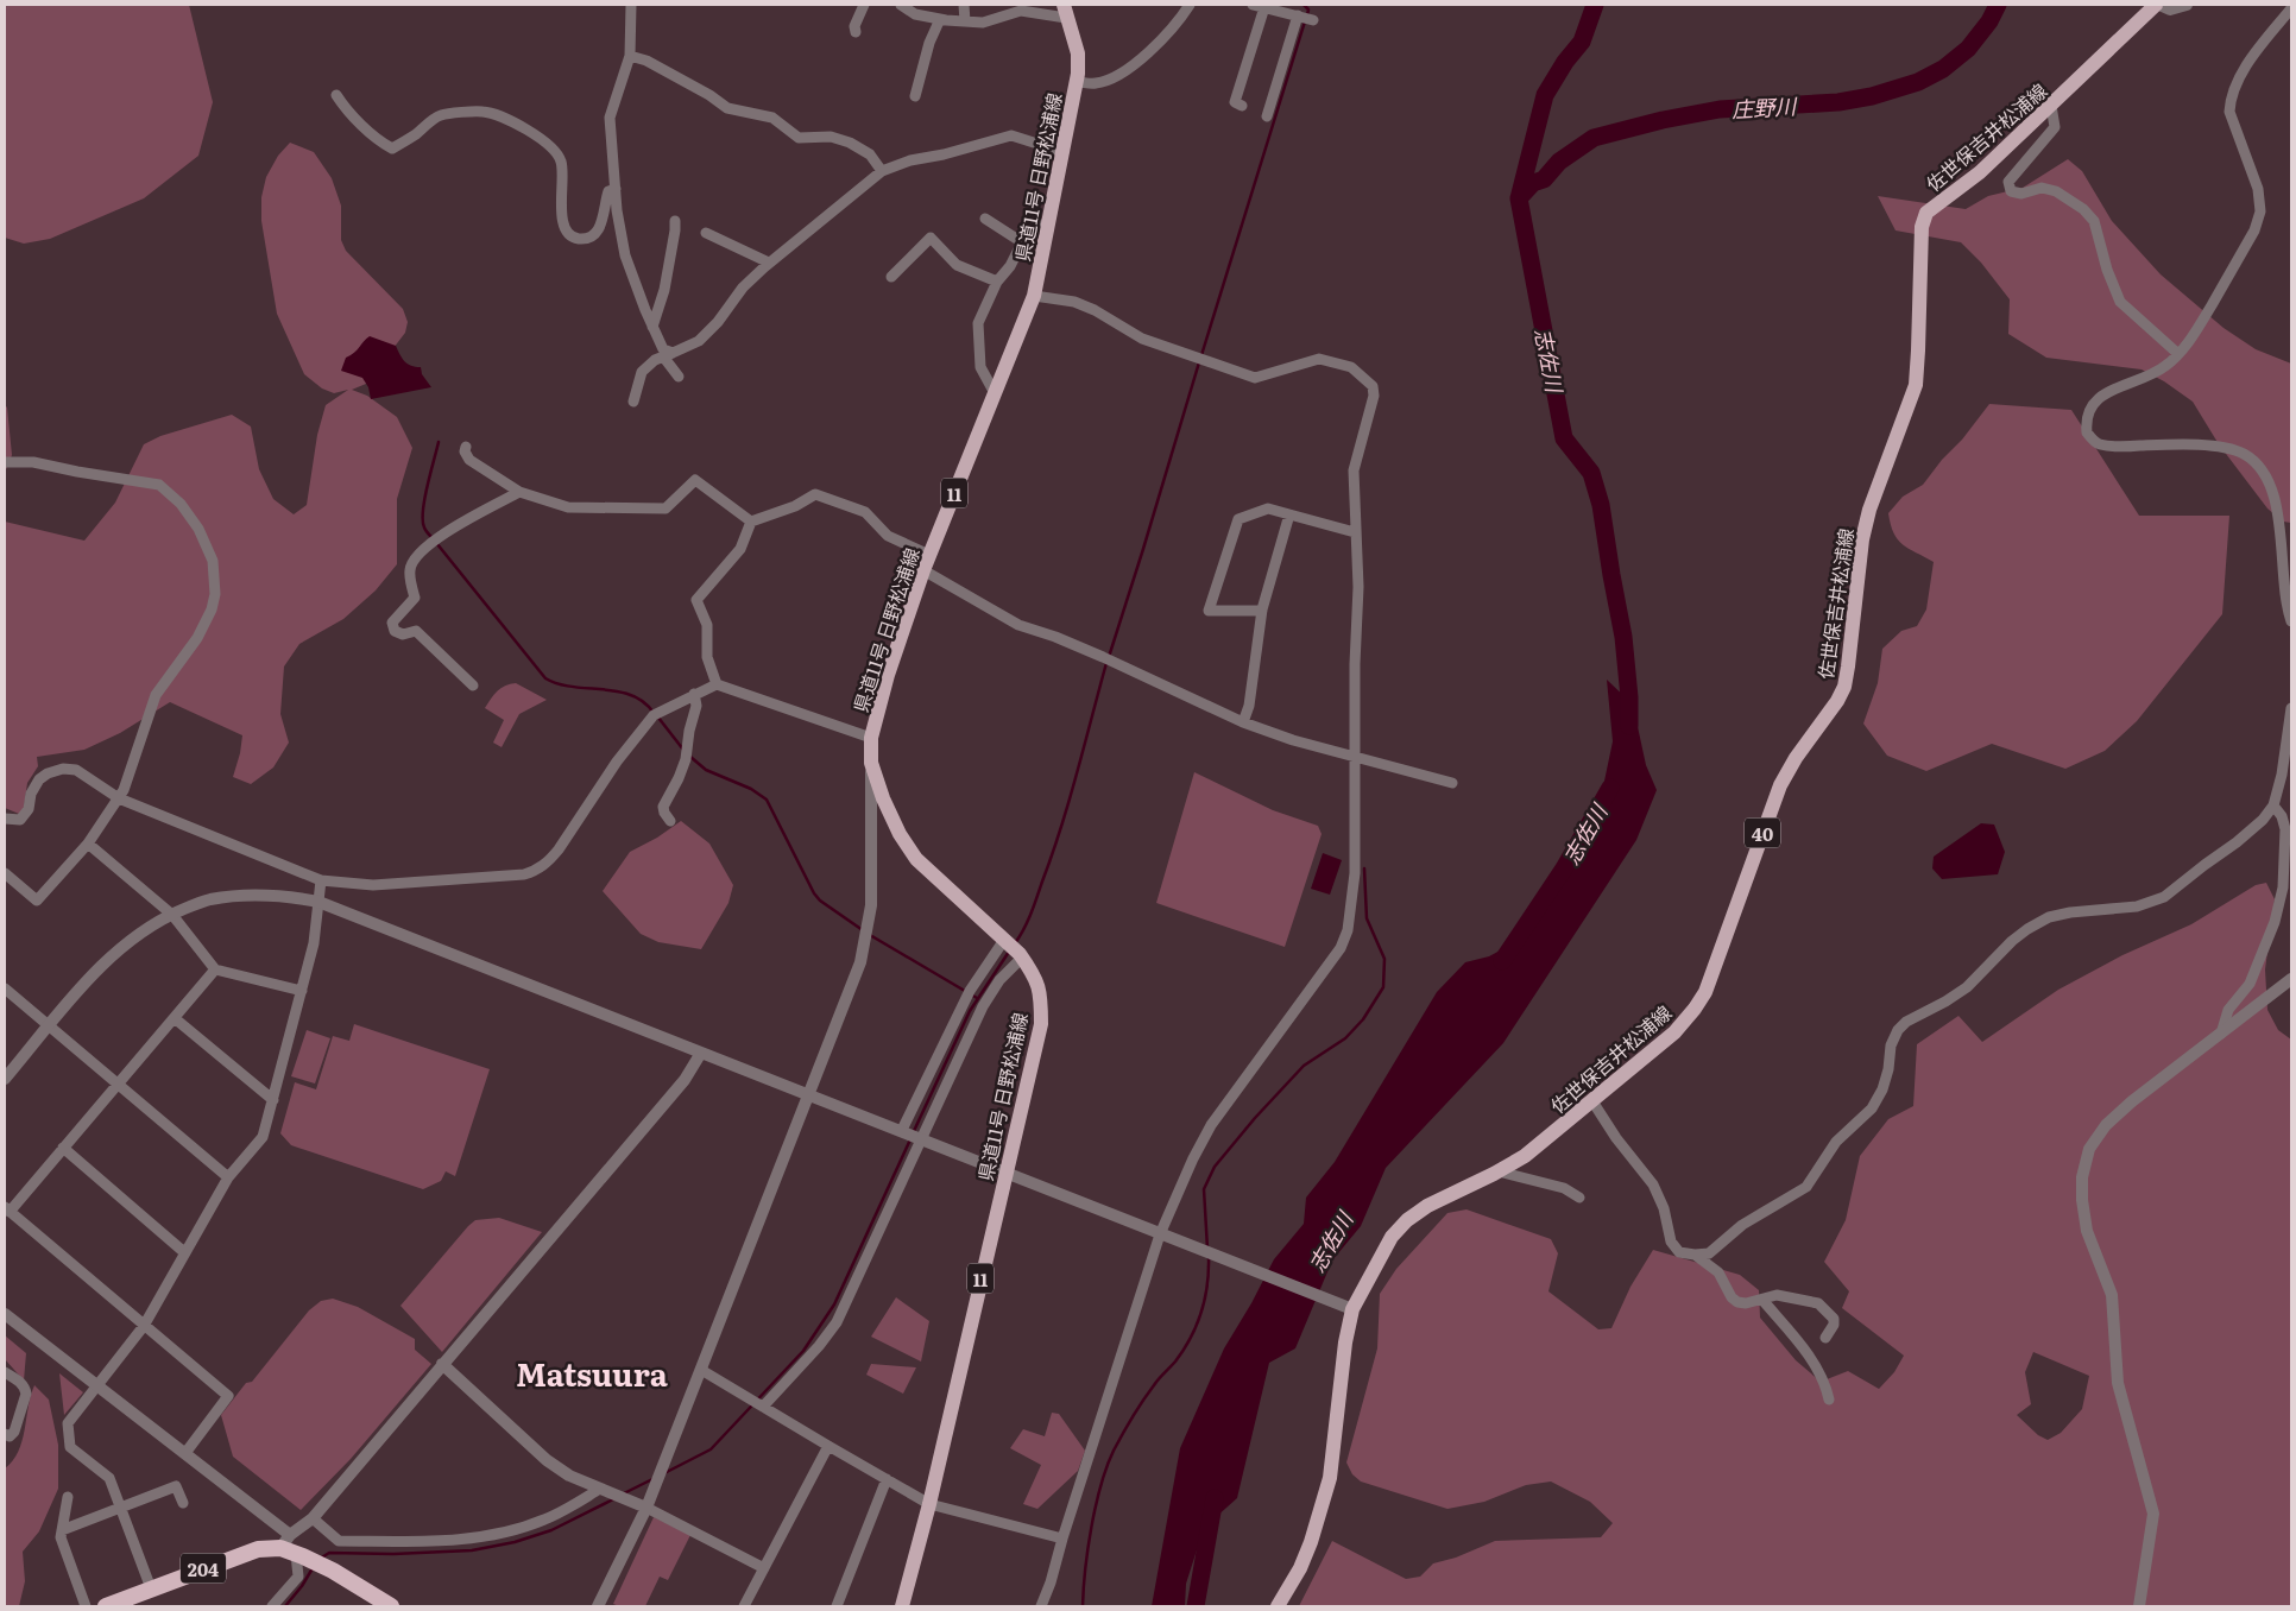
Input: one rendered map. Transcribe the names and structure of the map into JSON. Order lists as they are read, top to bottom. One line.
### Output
{"streets":{"highway":["204"],"main road":["佐世保吉井松浦線","県道11号 日野松浦線","11","40"]},"districts":["Matsuura"],"water":["庄野川","志佐川"]}
